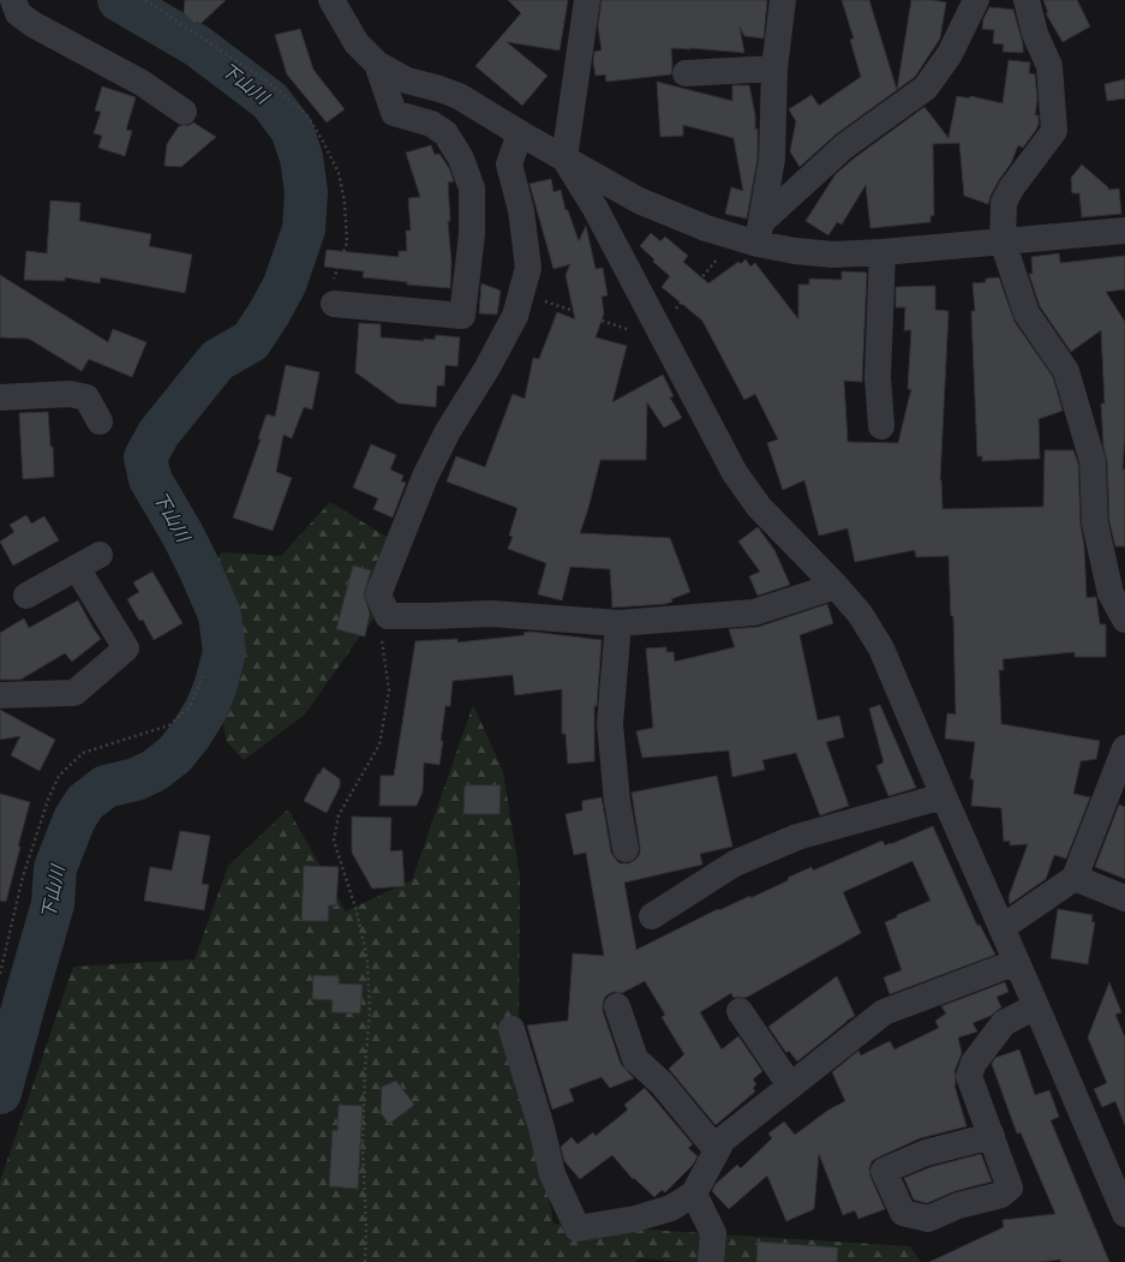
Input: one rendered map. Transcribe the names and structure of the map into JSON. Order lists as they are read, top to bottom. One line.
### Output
{"water":["下山川"]}
